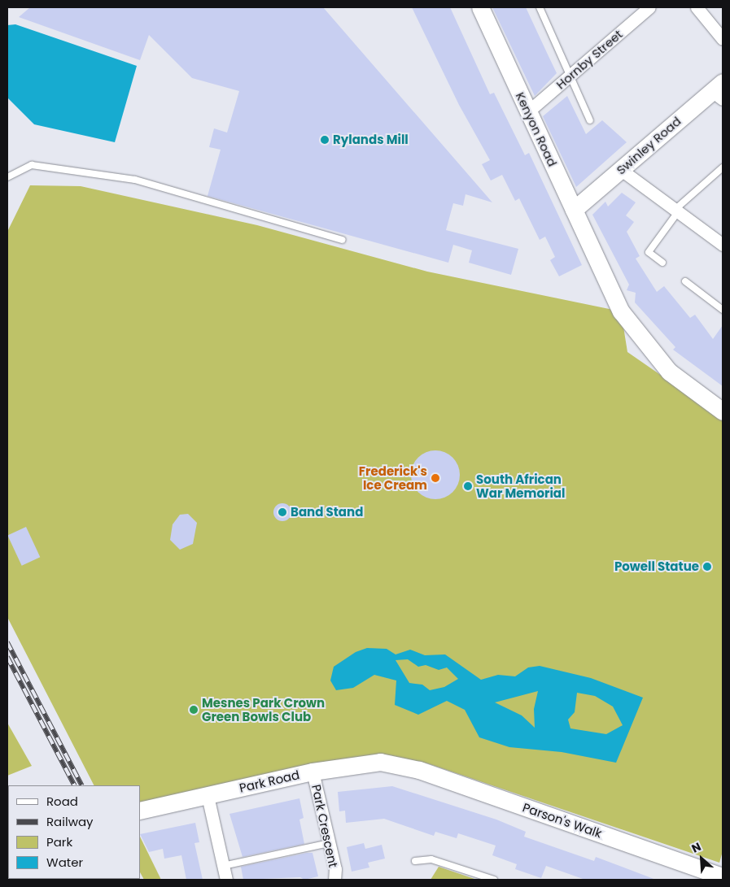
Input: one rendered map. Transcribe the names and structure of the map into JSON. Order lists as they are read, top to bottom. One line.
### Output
{"streets":{"main road":["Kenyon Road","Swinley Road","Park Road","Parson's Walk"],"street":["Hornby Street","Park Crescent"]},"crossings":[["Hornby Street","Kenyon Road"],["Kenyon Road","Swinley Road"],["Park Road","Parson's Walk"],["Park Road","Park Crescent"]],"places":["Rylands Mill","Frederick's Ice Cream","South African War Memorial","Band Stand","Powell Statue","Mesnes Park Crown Green Bowls Club"],"legend":["Road","Railway","Park","Water"],"north":"top left"}
